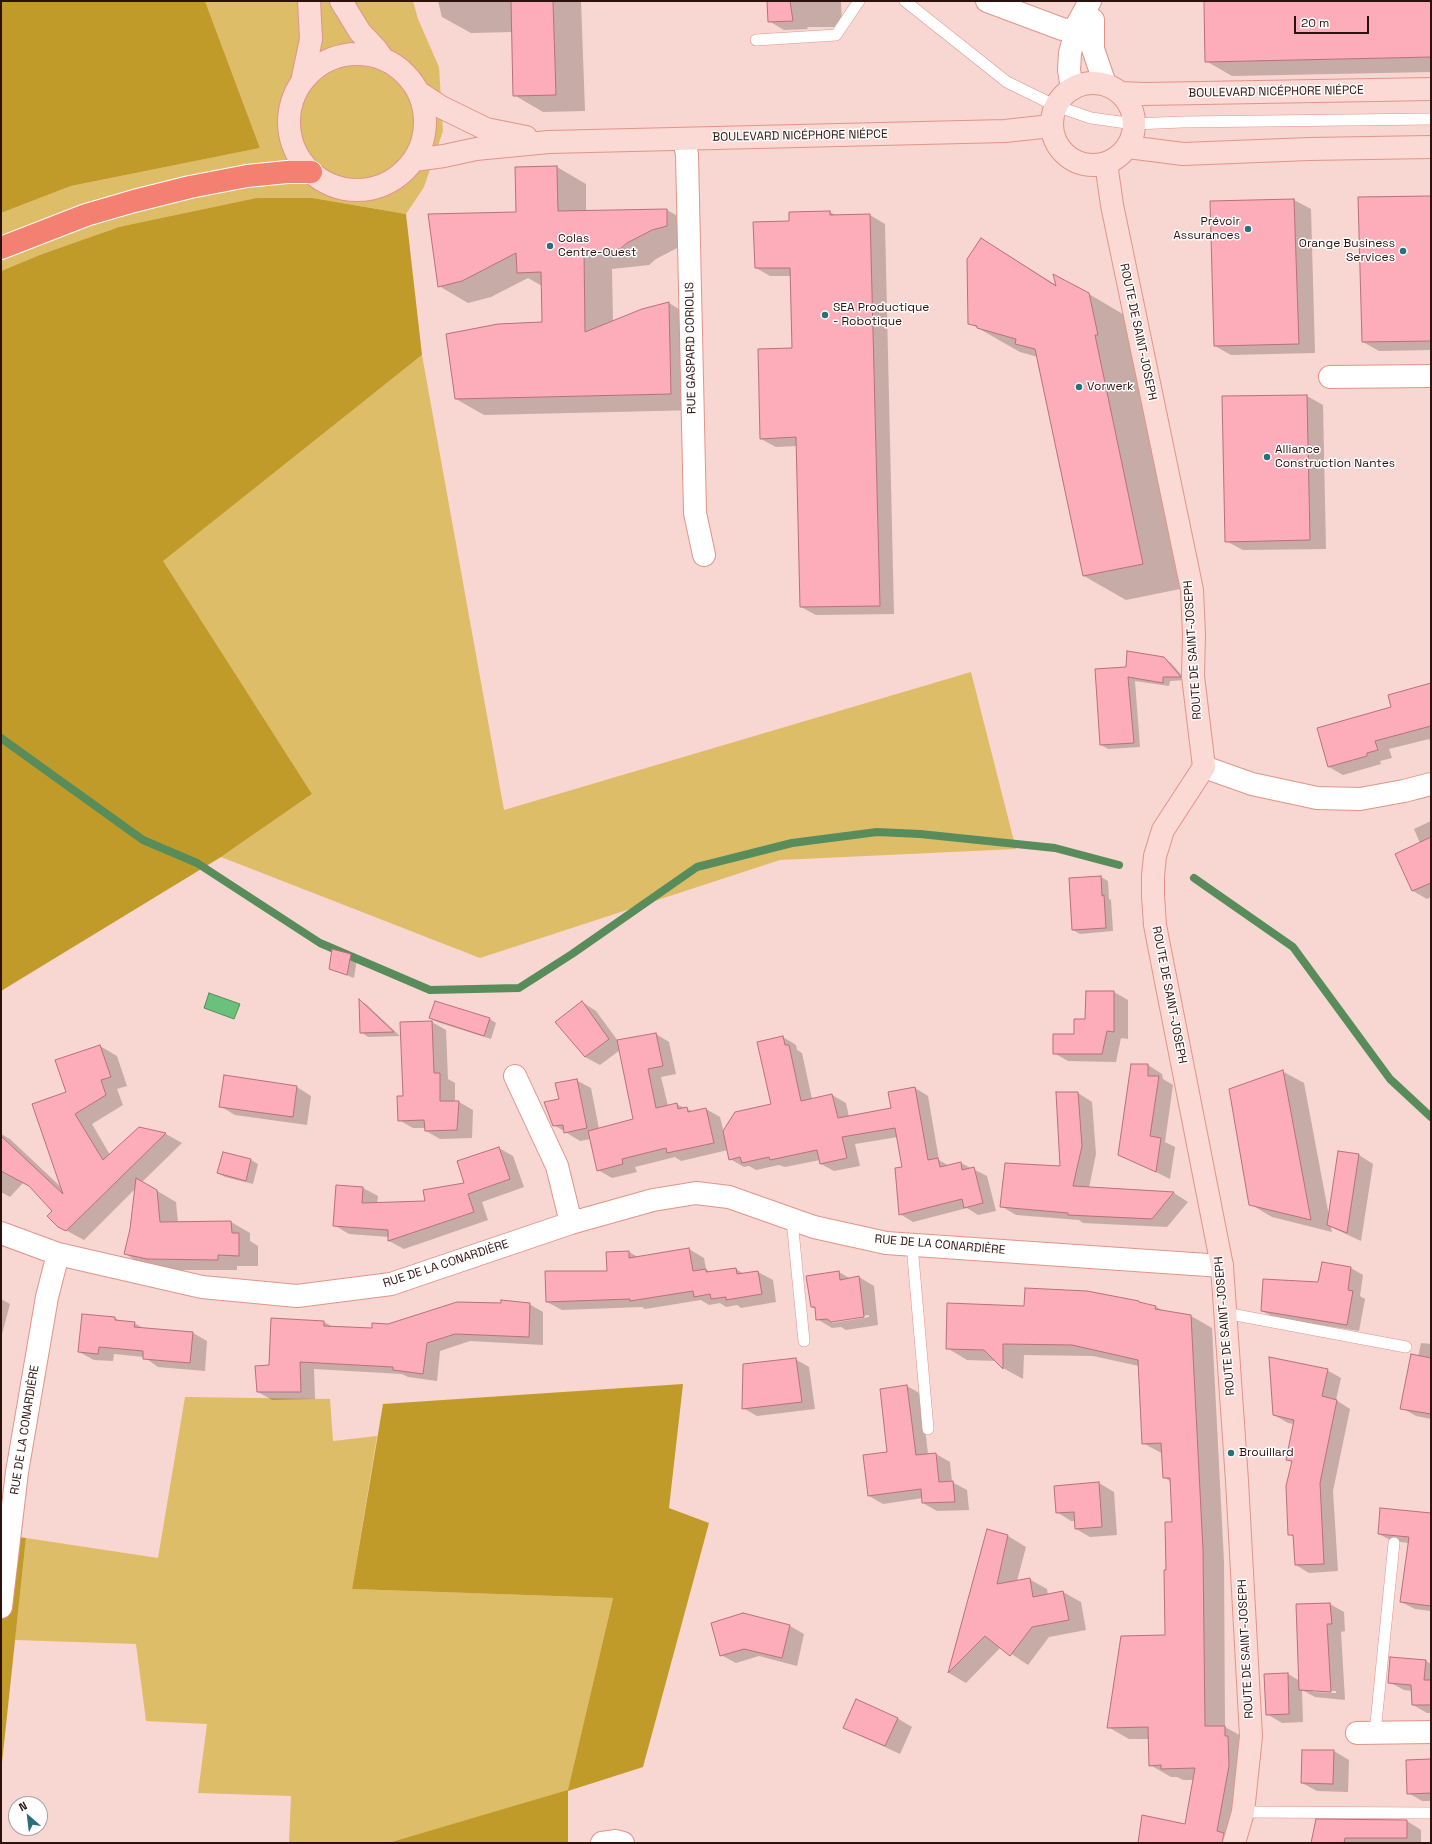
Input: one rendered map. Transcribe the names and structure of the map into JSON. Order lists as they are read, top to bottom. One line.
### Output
{"streets":{"street":["BOULEVARD NICÉPHORE NIÉPCE","ROUTE DE SAINT-JOSEPH","RUE GASPARD CORIOLIS","RUE DE LA CONARDIÈRE"]},"crossings":[["BOULEVARD NICÉPHORE NIÉPCE","RUE GASPARD CORIOLIS"],["ROUTE DE SAINT-JOSEPH","RUE DE LA CONARDIÈRE"]],"places":["Prévoir Assurances","Colas Centre-Ouest","Orange Business Services","SEA Productique - Robotique","Vorwerk","Alliance Construction Nantes","Brouillard"],"scale_bar":"20 m","north":"top left"}
